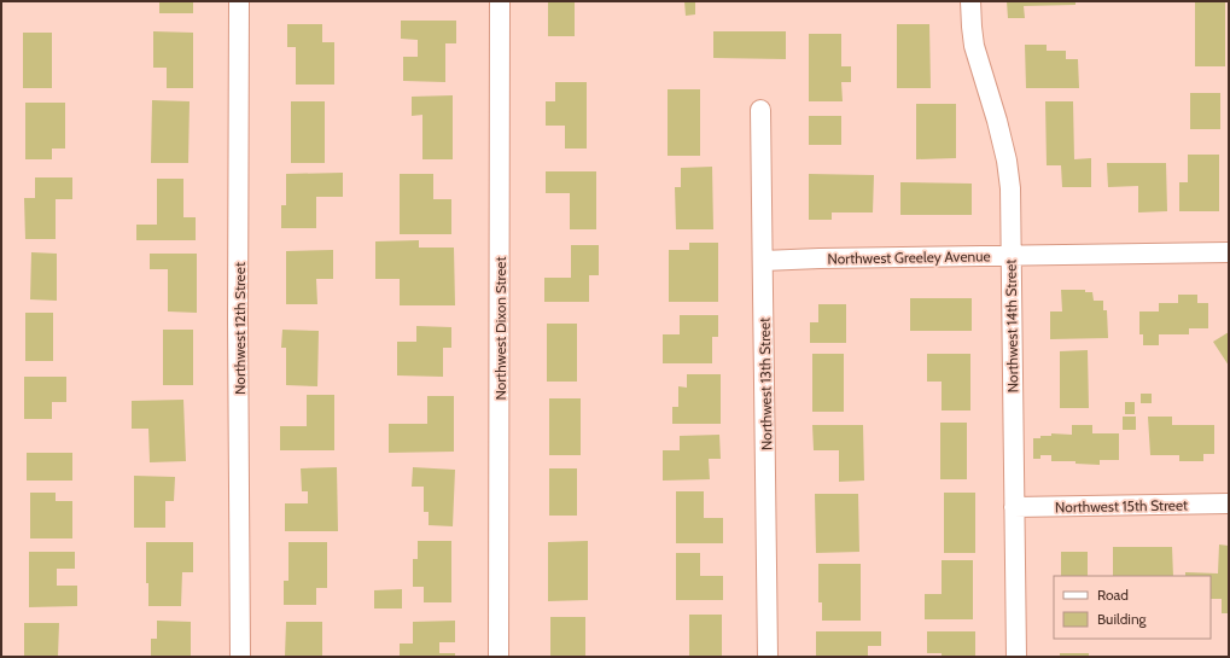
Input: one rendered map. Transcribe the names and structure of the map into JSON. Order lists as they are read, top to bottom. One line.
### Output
{"streets":{"street":["Northwest Greeley Avenue","Northwest 14th Street","Northwest 12th Street","Northwest Dixon Street","Northwest 13th Street","Northwest 15th Street"]},"crossings":[["Northwest Greeley Avenue","Northwest 14th Street"],["Northwest Greeley Avenue","Northwest 13th Street"],["Northwest 14th Street","Northwest 15th Street"]],"legend":["Road","Building"]}
